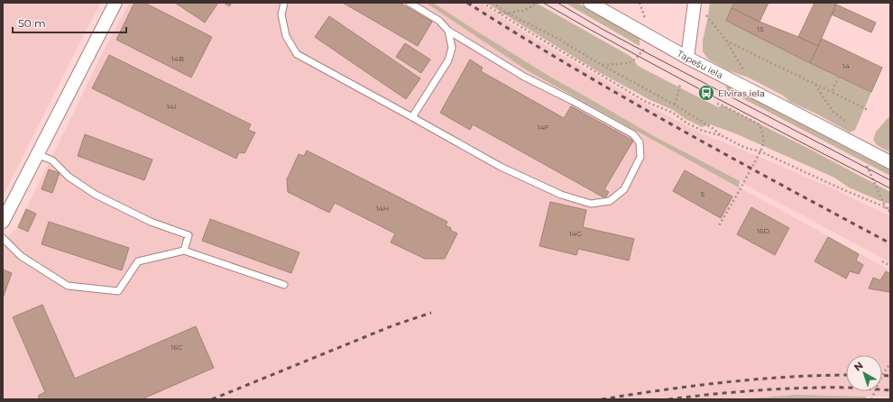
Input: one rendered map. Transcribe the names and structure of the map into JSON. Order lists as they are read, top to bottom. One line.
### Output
{"streets":{"street":["Tapešu iela"]},"places":{"bus stop":["Elvīras iela"]},"house_numbers":["15","14B","14","14I","14F","5","14H","16D","14G","16C"],"scale_bar":"50 m","north":"top left"}
